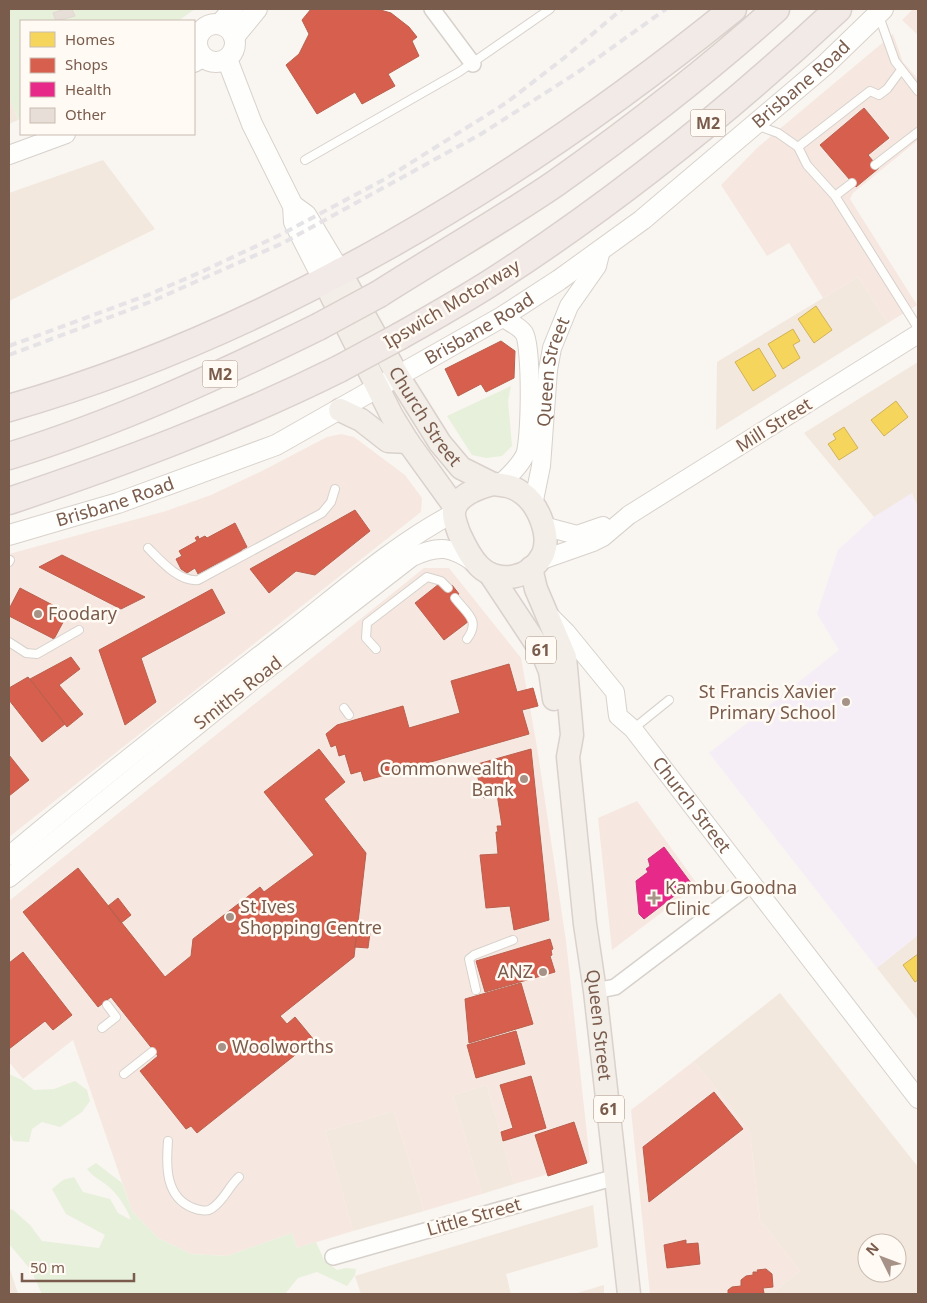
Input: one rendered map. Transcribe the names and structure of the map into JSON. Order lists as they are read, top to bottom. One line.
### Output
{"streets":{"highway":["M2","Ipswich Motorway"],"main road":["Brisbane Road","Queen Street","Church Street","61"],"street":["Mill Street","Smiths Road","Little Street"]},"crossings":[["Brisbane Road","Queen Street"],["Brisbane Road","Church Street"],["Queen Street","Church Street"],["Queen Street","Mill Street"],["Queen Street","61"],["Queen Street","Smiths Road"],["Queen Street","Little Street"],["Church Street","Mill Street"],["Church Street","61"],["Church Street","Smiths Road"],["Mill Street","61"],["Mill Street","Smiths Road"],["61","Smiths Road"]],"places":{"other":["Foodary","St Francis Xavier Primary School","Commonwealth Bank","St Ives Shopping Centre","ANZ","Woolworths"],"health":["Kambu Goodna Clinic"]},"legend":["Homes","Shops","Health","Other"],"scale_bar":"50 m","north":"top left"}
